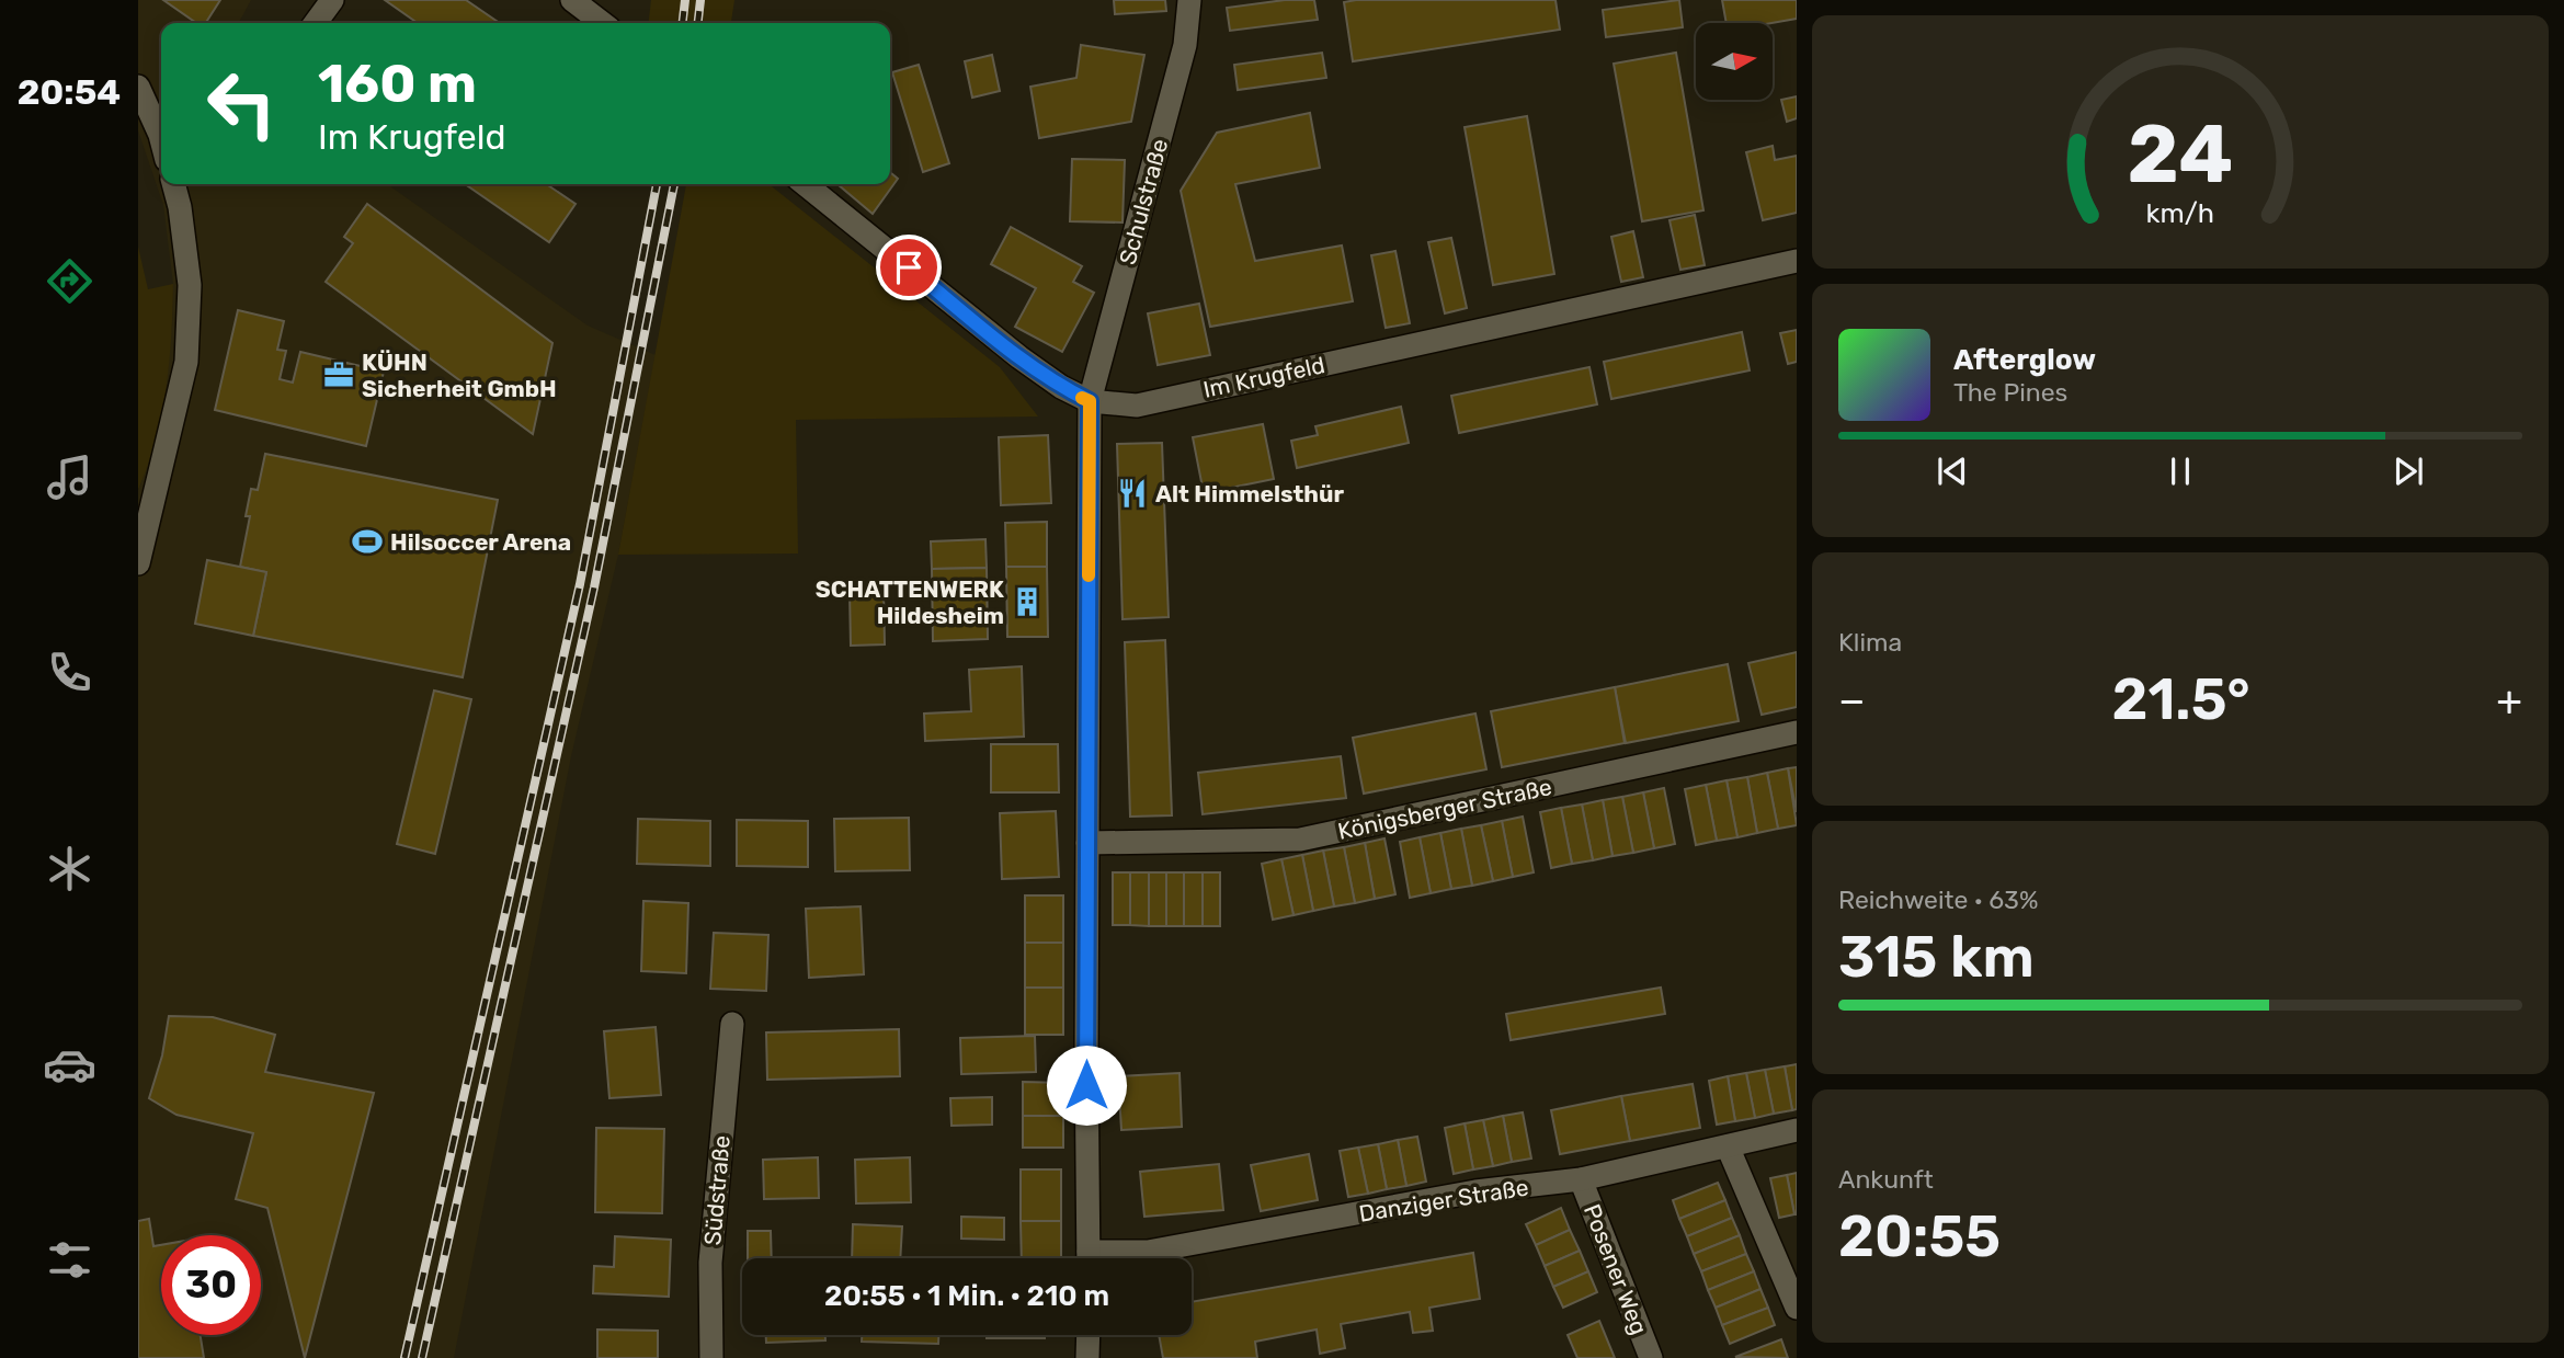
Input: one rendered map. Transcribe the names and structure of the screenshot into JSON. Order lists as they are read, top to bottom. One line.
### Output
{"streets":{"street":["Schulstraße","Im Krugfeld","Königsberger Straße","Südstraße","Danziger Straße","Posener Weg"]},"crossings":[["Schulstraße","Im Krugfeld"],["Schulstraße","Königsberger Straße"],["Danziger Straße","Posener Weg"]],"places":{"office":["KÜHN Sicherheit GmbH"],"restaurant":["Alt Himmelsthür"],"sports":["Hilsoccer Arena"],"building":["SCHATTENWERK Hildesheim"]},"north":"right","page":{"tabs":"20:54","turn":["160 m","Im Krugfeld"],"song":["Afterglow","The Pines"],"tile":["Klima",["Reichweite · 63%","315 km"],["Ankunft","20:55"]],"heat":["−","21.5°","+"],"limit":"30","trip":"20:55 · 1 Min. · 210 m","gauge":["24","km/h"]}}
